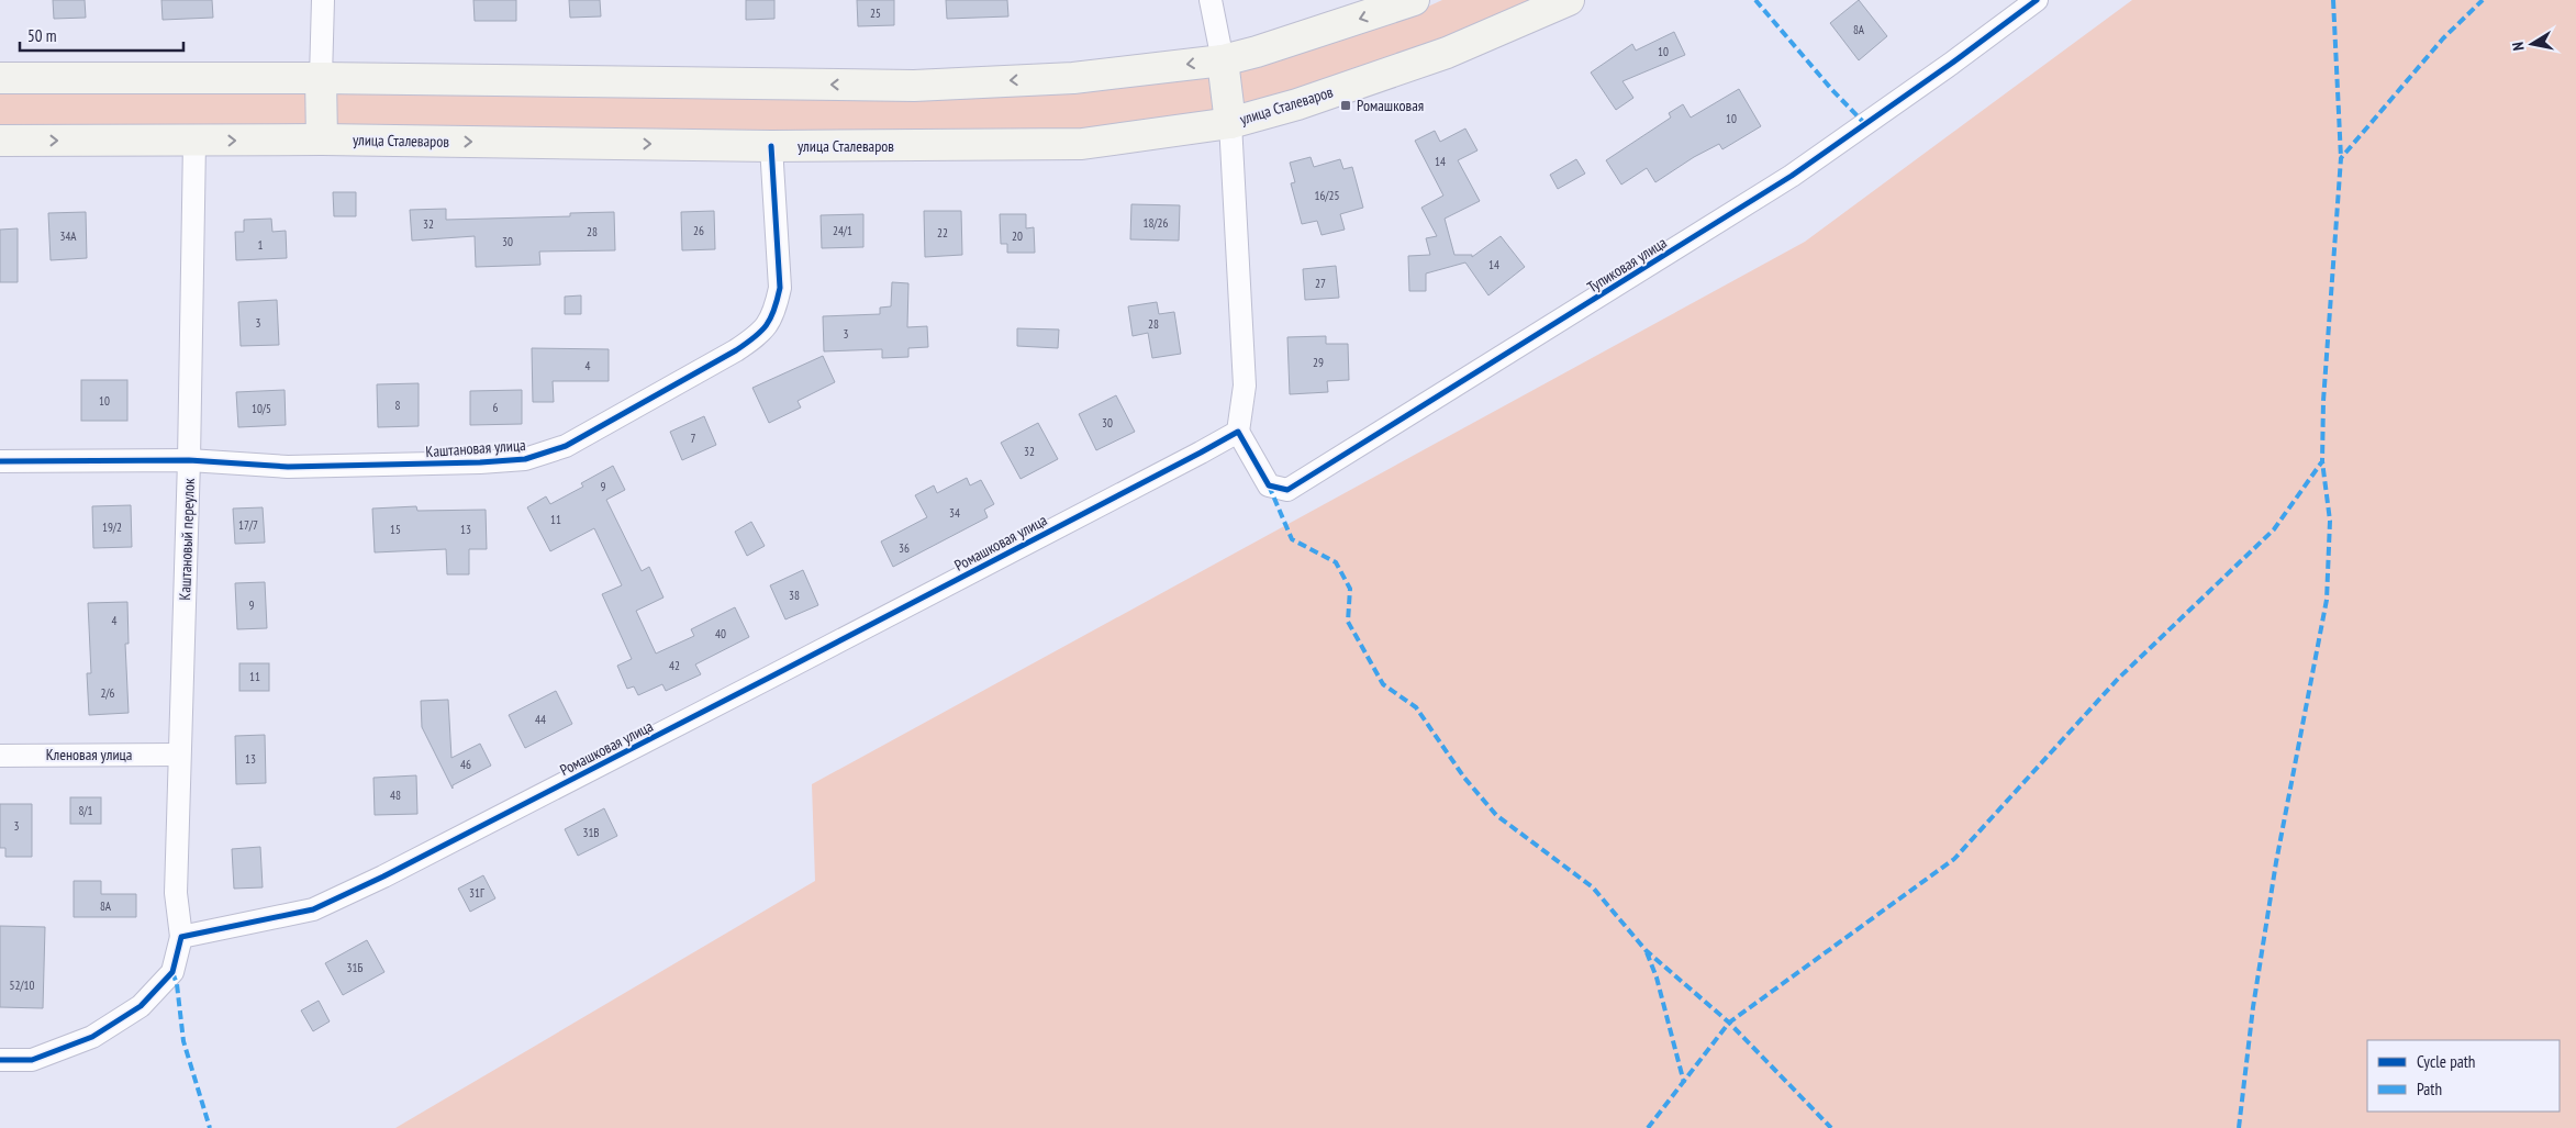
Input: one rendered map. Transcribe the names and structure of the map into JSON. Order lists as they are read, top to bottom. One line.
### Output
{"streets":{"main road":["улица Сталеваров"],"street":["Тупиковая улица","Каштановая улица","Каштановый переулок","Ромашковая улица","Кленовая улица"]},"crossings":[["улица Сталеваров","Каштановая улица"],["улица Сталеваров","Каштановый переулок"],["Тупиковая улица","Ромашковая улица"],["Каштановая улица","Каштановый переулок"],["Каштановый переулок","Ромашковая улица"],["Каштановый переулок","Кленовая улица"]],"places":{"transit":["Ромашковая"]},"house_numbers":["25","8А","10","10","14","16/25","18/26","32","26","24/1","28","22","34А","20","30","1","14","27","3","28","3","29","4","10","8","6","10/5","30","7","32","9","34","11","17/7","19/2","15","13","36","38","9","4","40","42","11","2/6","44","13","46","48","8/1","3","31В","31Г","8А","31Б","52/10"],"legend":["Cycle path","Path"],"scale_bar":"50 m","north":"left"}
